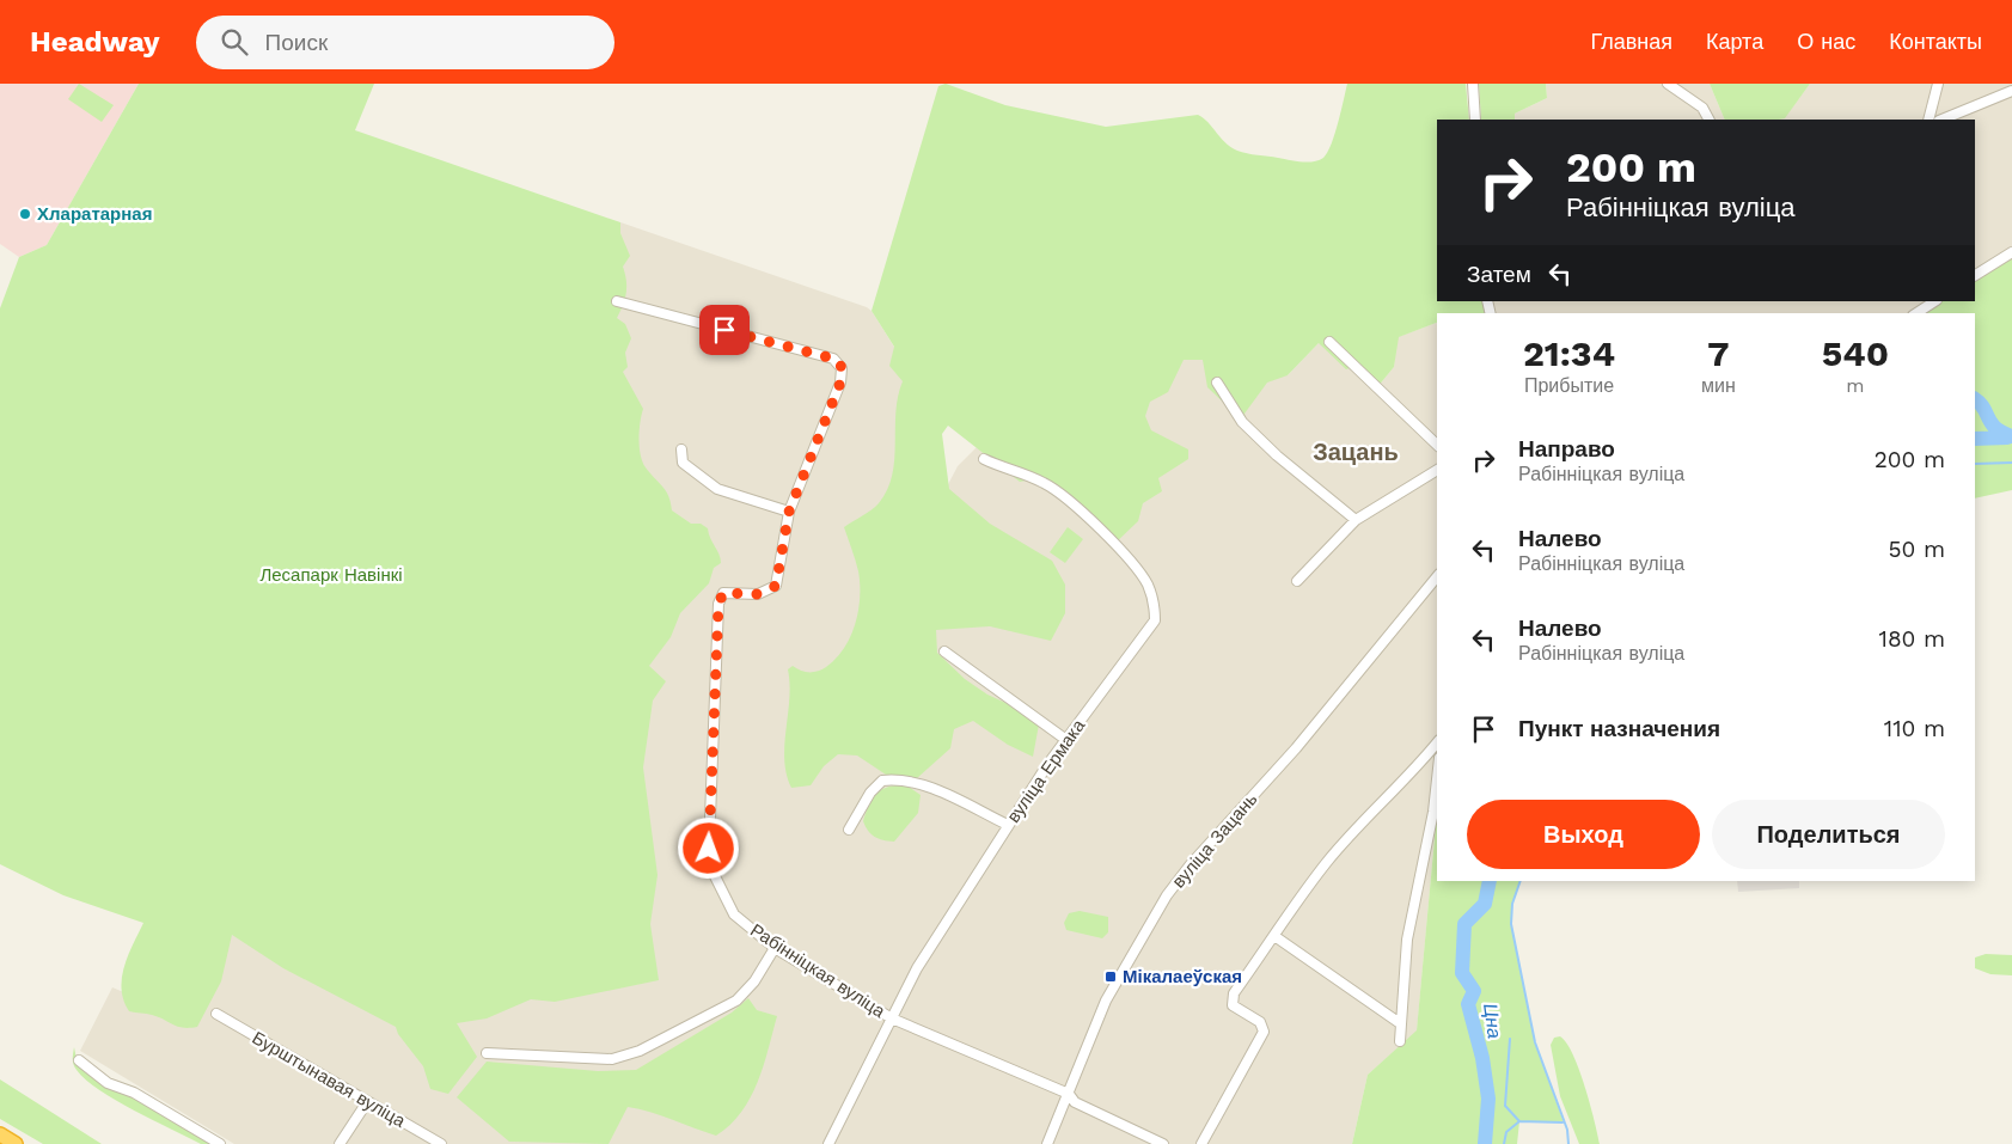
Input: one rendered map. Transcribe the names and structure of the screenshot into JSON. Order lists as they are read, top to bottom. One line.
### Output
{"streets":{"street":["вуліца Ермака","вуліца Зацань","Рабінніцкая вуліца","Бурштынавая вуліца"]},"crossings":[["вуліца Ермака","Рабінніцкая вуліца"],["вуліца Зацань","Рабінніцкая вуліца"]],"districts":["Зацань"],"water":["Цна"],"parks":["Лесапарк Навінкі"],"places":{"other":["Хларатарная"],"transit":["Мікалаеўская"]},"page":{"header":"Headway","search":"Поиск","nav":["Главная","Карта","О нас","Контакты"],"turn":["200 m","Рабінніцкая вуліца"],"then":"Затем","eta":["21:34","Прибытие","7","мин","540","m"],"list":[{"name":"Направо","note":"Рабінніцкая вуліца","value":"200 m"},{"name":"Налево","note":"Рабінніцкая вуліца","value":"50 m"},{"name":"Налево","note":"Рабінніцкая вуліца","value":"180 m"},{"name":"Пункт назначения","value":"110 m"}],"buttons":["Выход","Поделиться"]}}
